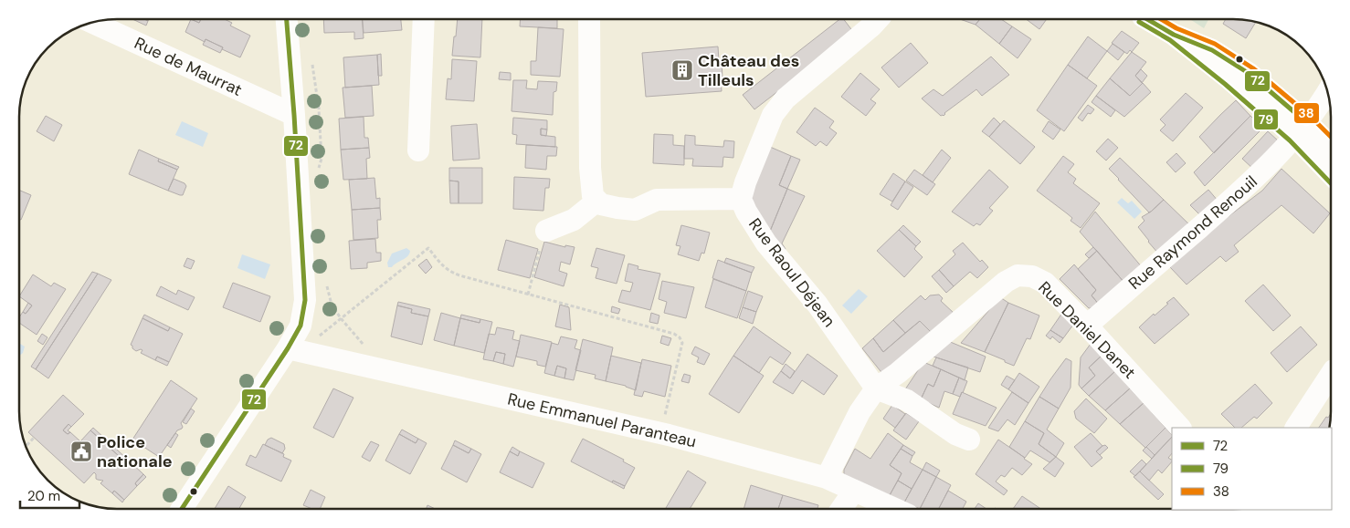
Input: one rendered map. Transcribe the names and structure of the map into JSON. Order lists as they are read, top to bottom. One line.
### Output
{"streets":{"street":["Rue de Maurrat","Rue Raymond Renouil","Rue Raoul Déjean","Rue Daniel Danet","Rue Emmanuel Paranteau"]},"crossings":[["Rue Raymond Renouil","Rue Daniel Danet"],["Rue Raoul Déjean","Rue Daniel Danet"]],"places":{"building":["Château des Tilleuls"],"public building":["Police nationale"]},"lines":["transit line 72","transit line 38","transit line 79"],"legend":["72","79","38"],"scale_bar":"20 m"}
